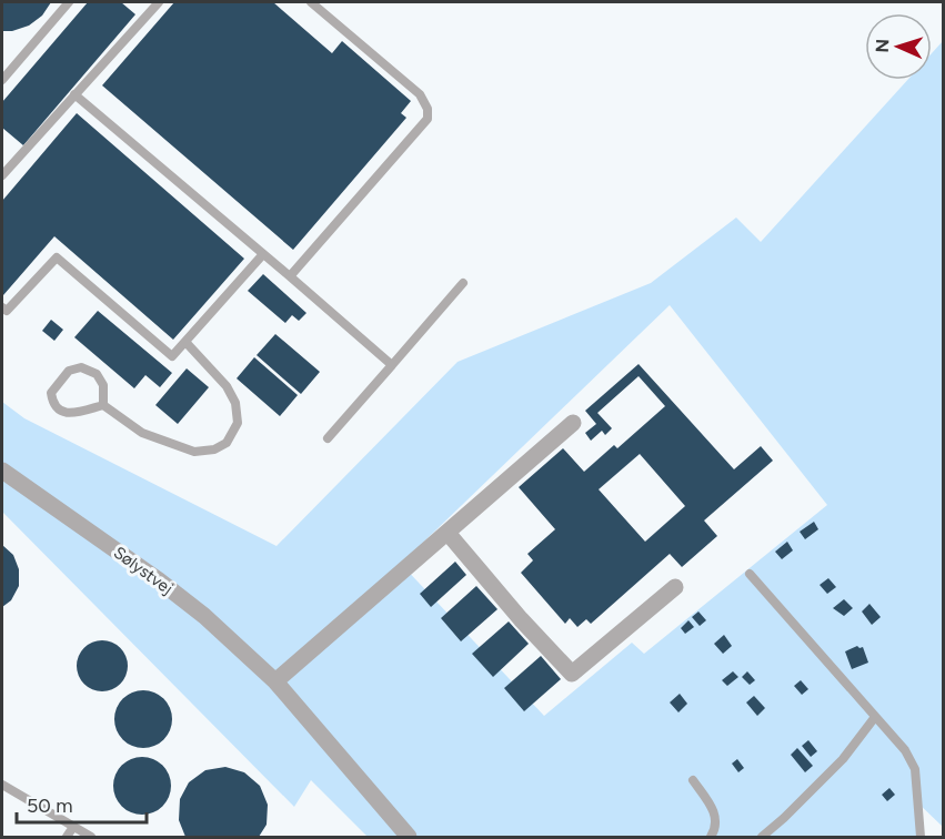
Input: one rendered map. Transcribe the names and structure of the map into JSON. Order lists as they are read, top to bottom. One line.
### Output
{"streets":{"street":["Sølystvej"]},"scale_bar":"50 m","north":"left"}
